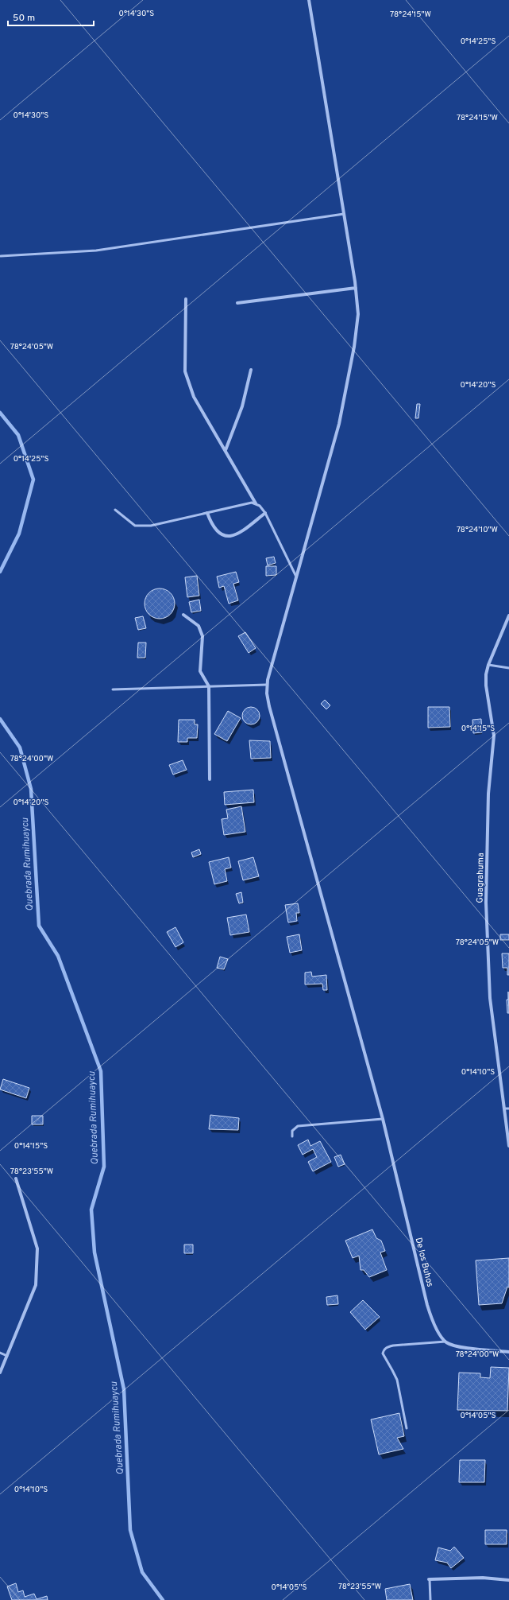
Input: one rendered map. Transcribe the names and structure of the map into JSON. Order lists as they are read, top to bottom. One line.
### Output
{"streets":{"street":["Guagrahuma","De los Buhos"]},"water":["Quebrada Rumihuaycu"],"scale_bar":"50 m","coordinates":["0°14'30\"S","78°24'15\"W","0°14'25\"S","78°24'05\"W","0°14'20\"S","78°24'10\"W","0°14'15\"S","78°24'00\"W","0°14'10\"S","78°23'55\"W","0°14'05\"S"]}
